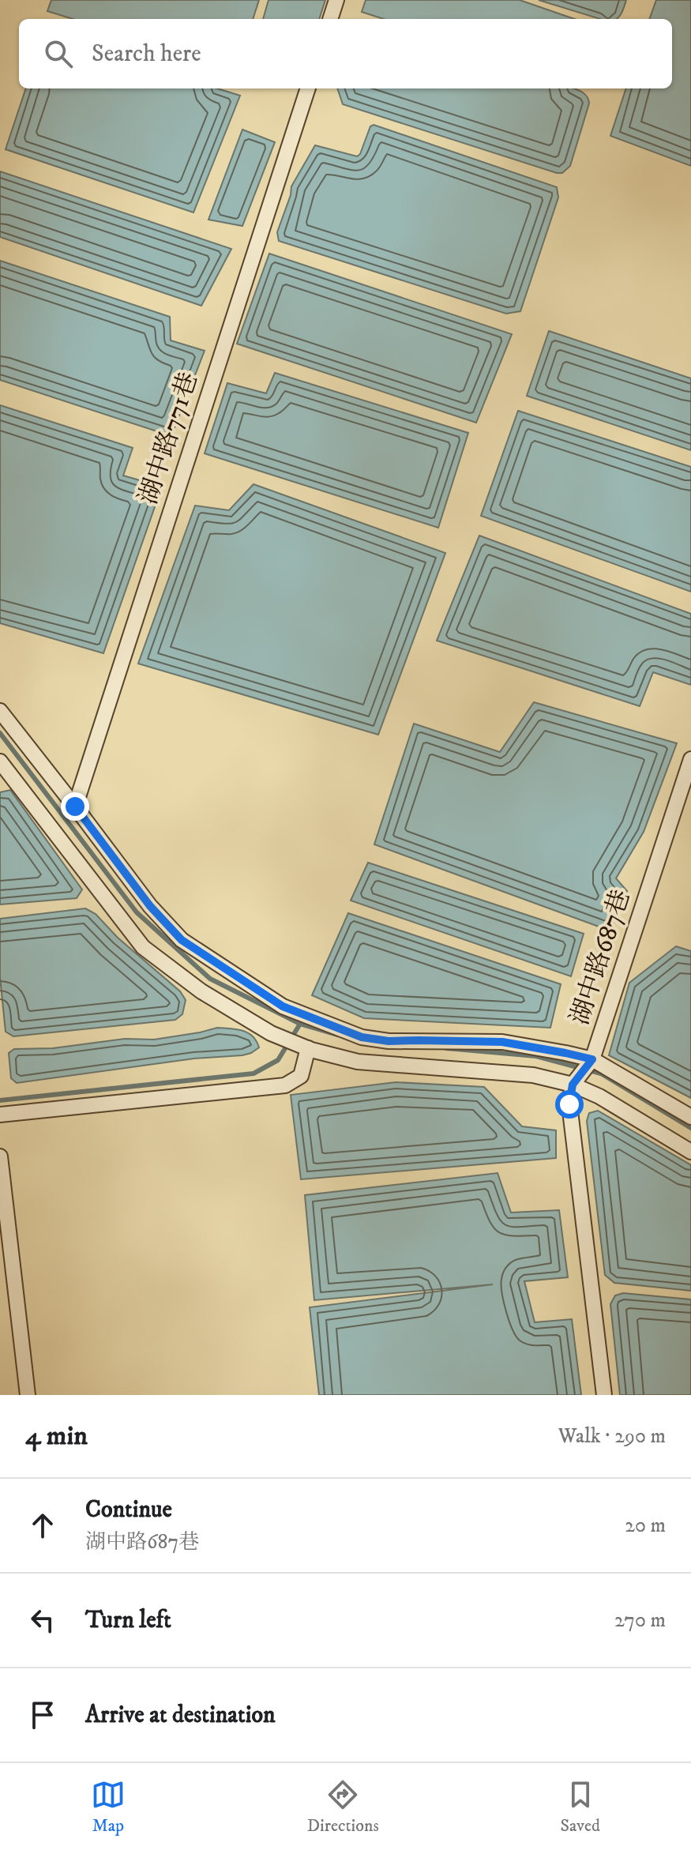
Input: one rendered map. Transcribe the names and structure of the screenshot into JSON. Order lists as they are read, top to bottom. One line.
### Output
{"streets":{"street":["湖中路771巷","湖中路687巷"]},"page":{"search":"Search here","heading":["4 min","Walk · 290 m"],"list":[["Continue","湖中路687巷","20 m"],["Turn left","270 m"],"Arrive at destination"],"nav":["Map","Directions","Saved"]}}
